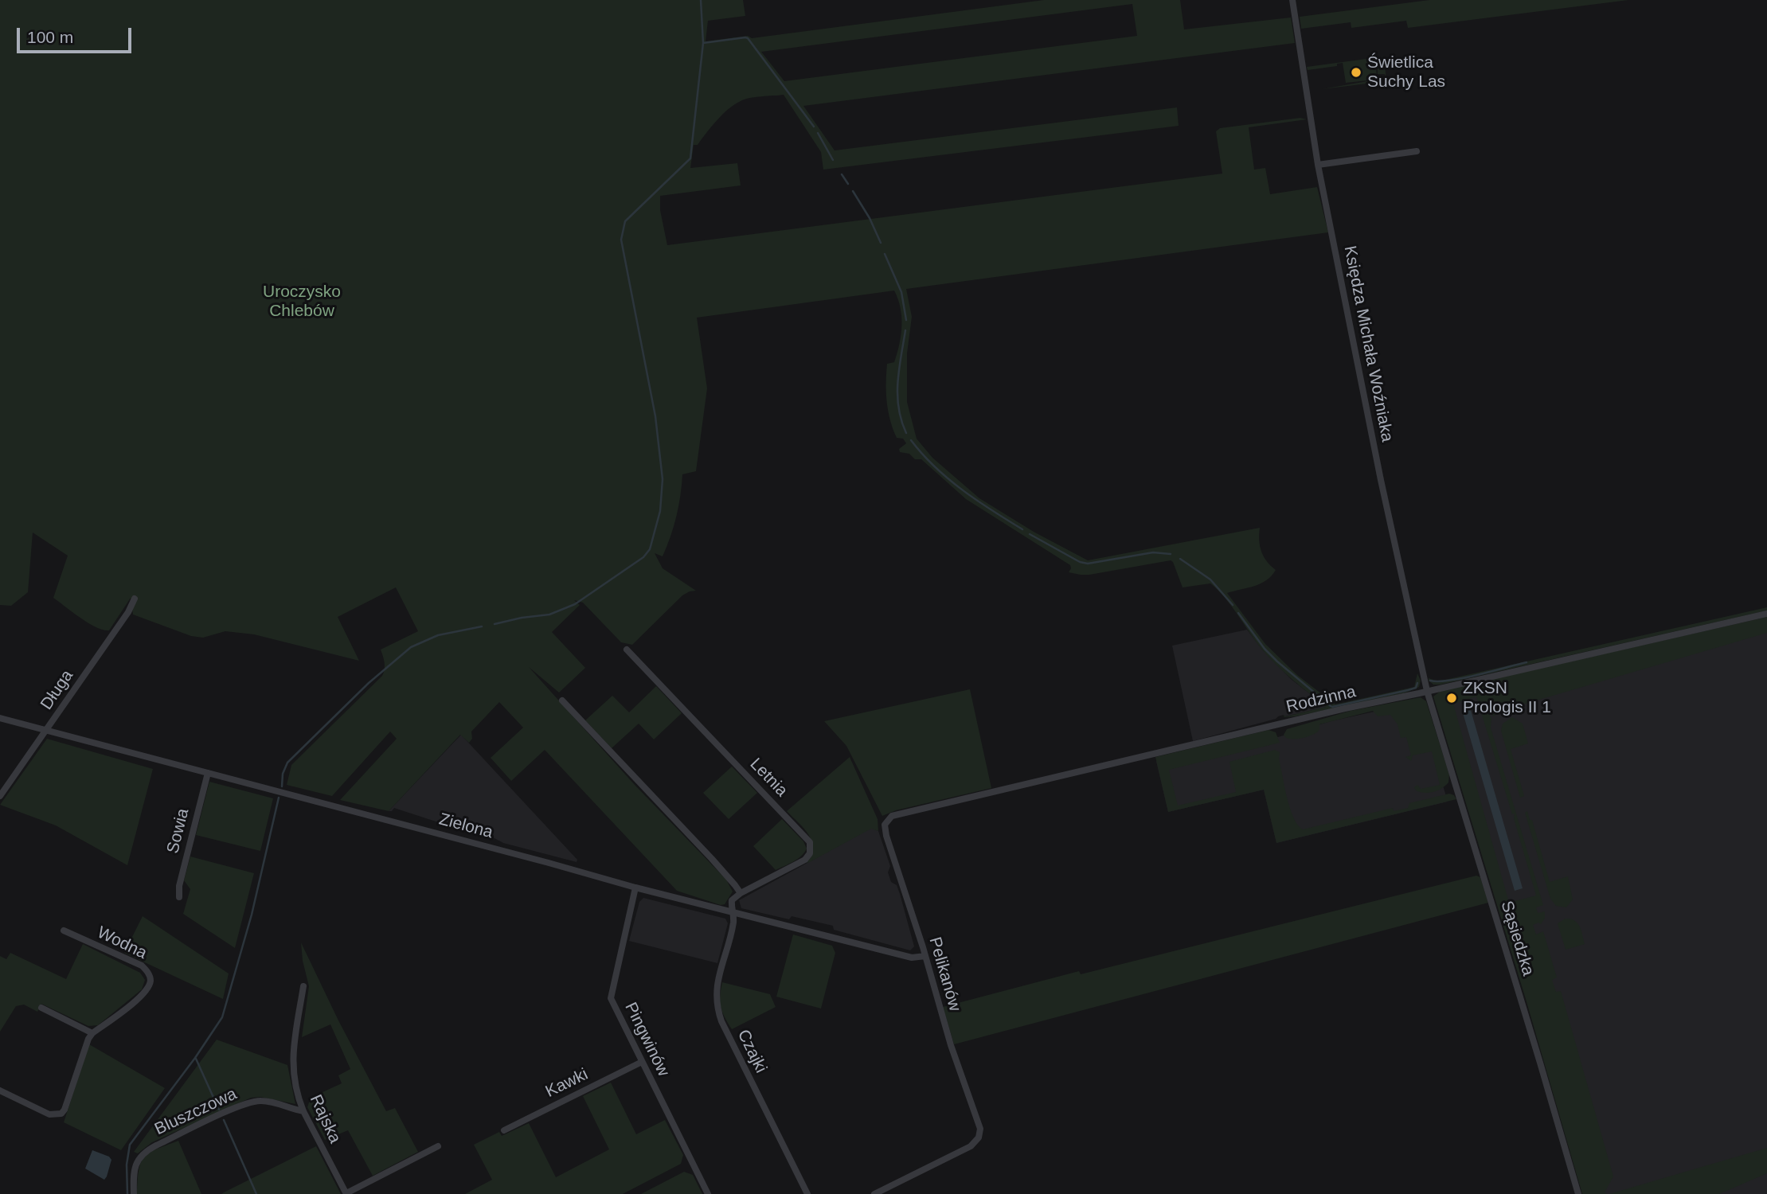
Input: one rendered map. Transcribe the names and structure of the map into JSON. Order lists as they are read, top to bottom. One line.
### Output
{"streets":{"street":["Księdza Michała Woźniaka","Długa","Rodzinna","Letnia","Zielona","Sowia","Sąsiedzka","Wodna","Pelikanów","Pingwinów","Czajki","Kawki","Bluszczowa","Rajska"]},"crossings":[["Księdza Michała Woźniaka","Rodzinna"],["Księdza Michała Woźniaka","Sąsiedzka"],["Długa","Zielona"],["Rodzinna","Sąsiedzka"],["Rodzinna","Pelikanów"],["Zielona","Sowia"],["Zielona","Pelikanów"],["Zielona","Pingwinów"],["Zielona","Czajki"],["Pingwinów","Kawki"],["Bluszczowa","Rajska"]],"parks":["Uroczysko Chlebów"],"places":["Świetlica Suchy Las","ZKSN Prologis II 1"],"scale_bar":"100 m"}
